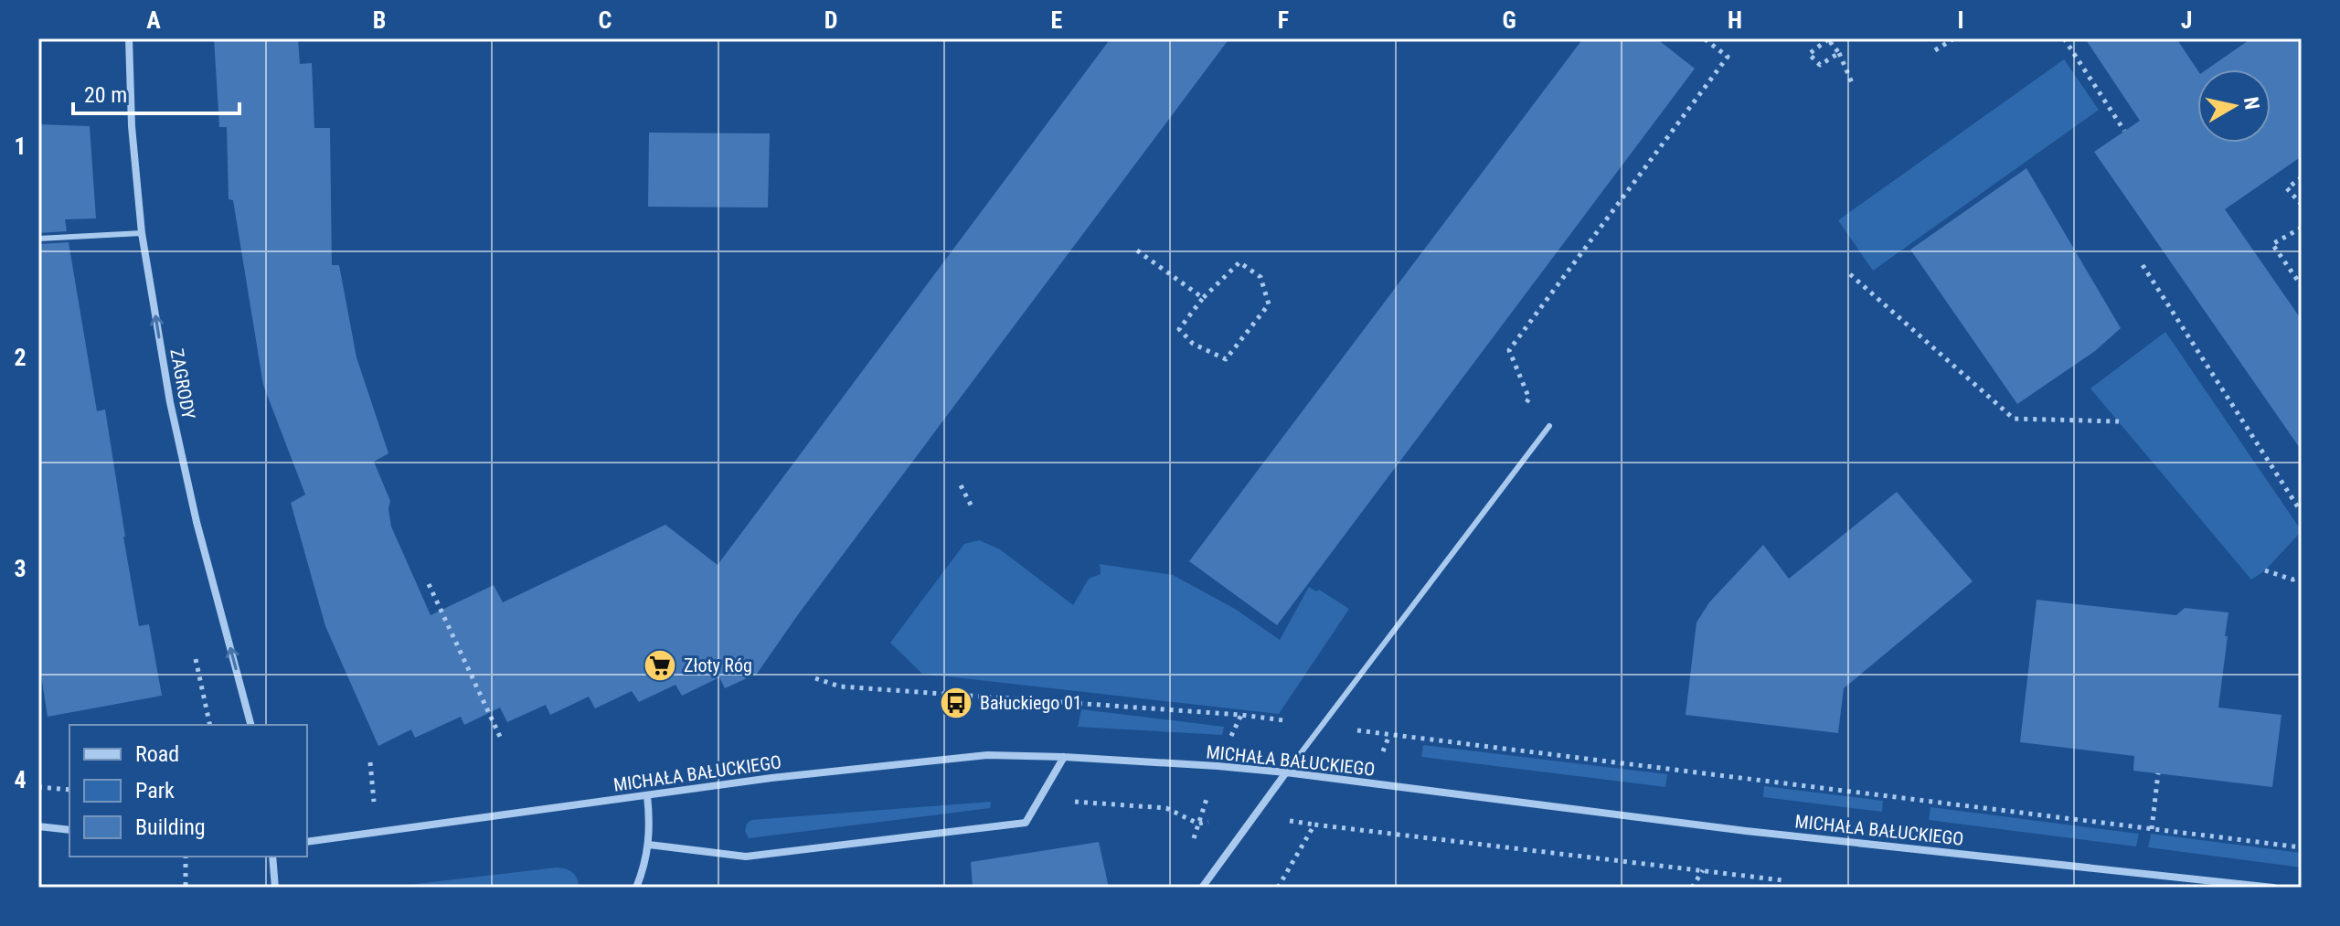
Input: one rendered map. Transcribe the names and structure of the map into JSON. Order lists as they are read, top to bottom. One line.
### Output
{"streets":{"street":["ZAGRODY","MICHAŁA BAŁUCKIEGO"]},"one_way":["ZAGRODY"],"places":{"supermarket":["Złoty Róg"],"bus stop":["Bałuckiego 01"]},"legend":["Road","Park","Building"],"scale_bar":"20 m","north":"right","grid":{"columns":["A","B","C","D","E","F","G","H","I","J"],"rows":["1","2","3","4"]}}
